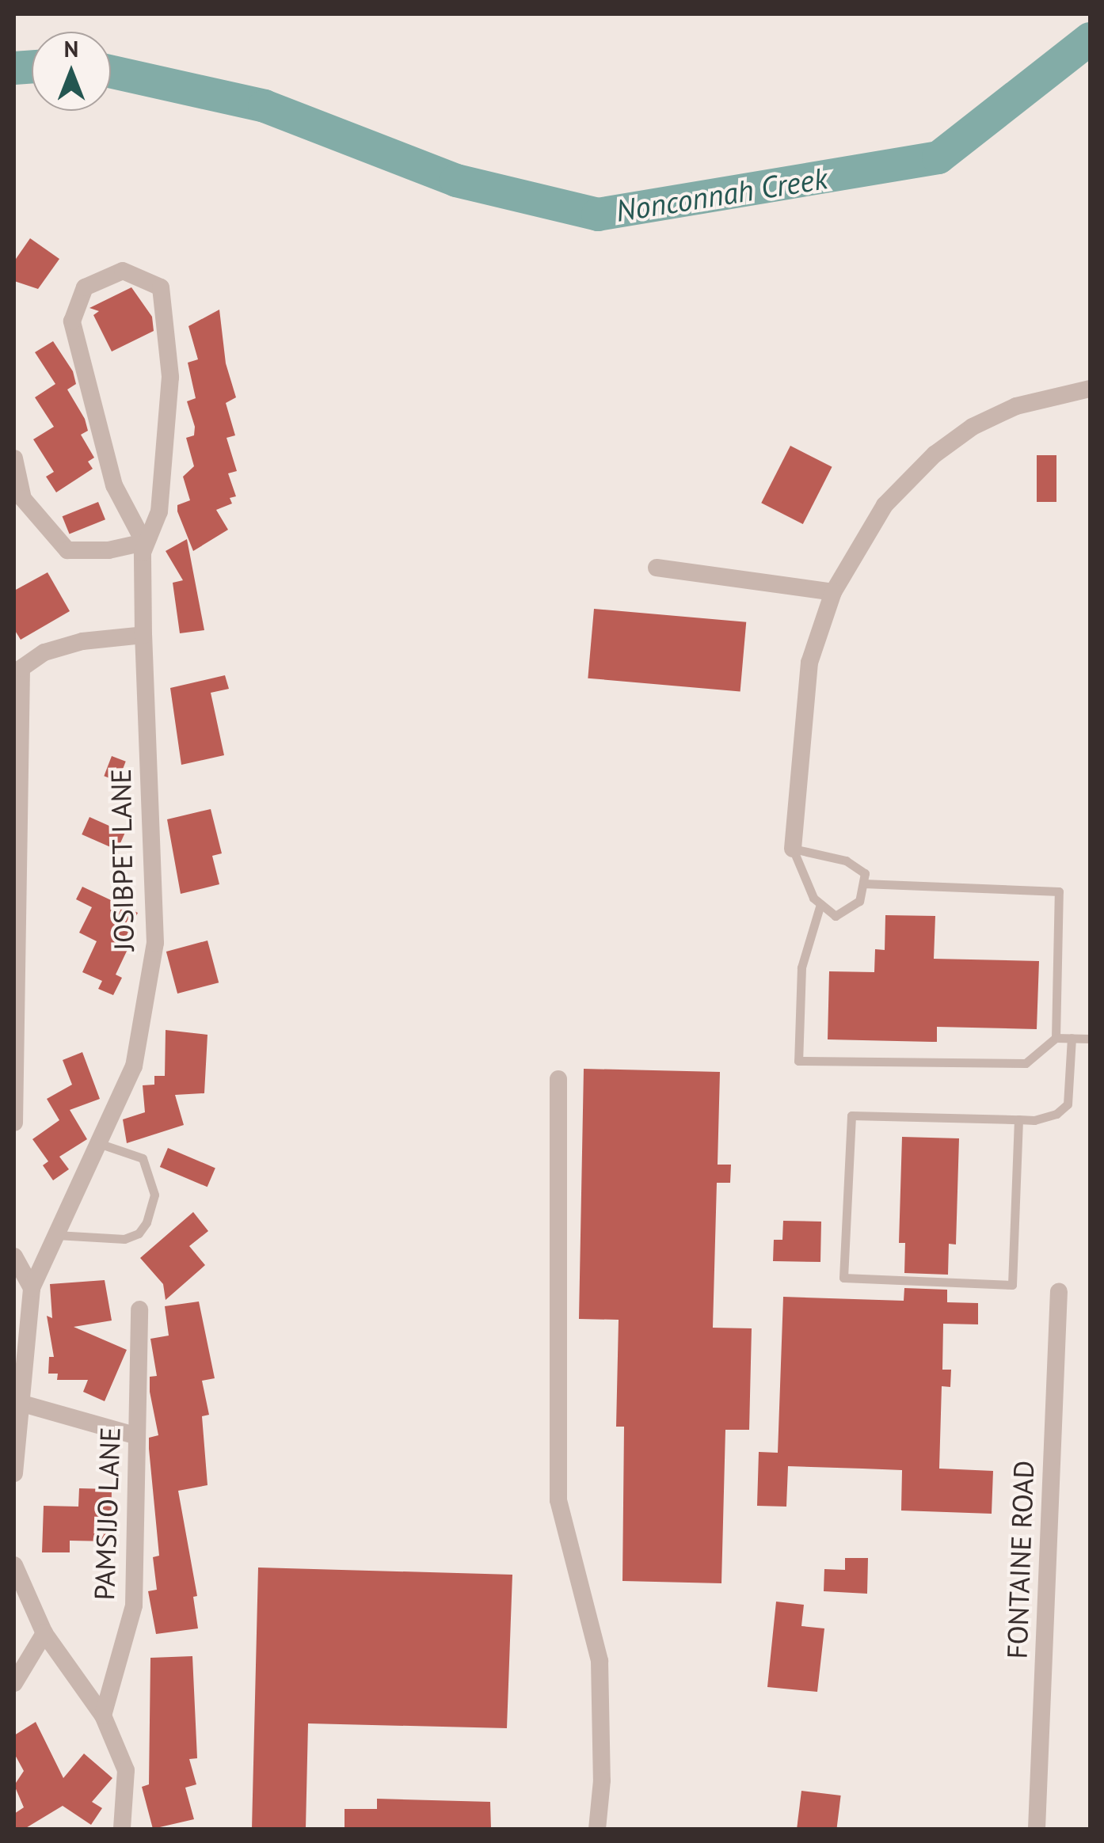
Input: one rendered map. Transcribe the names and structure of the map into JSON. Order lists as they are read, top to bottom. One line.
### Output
{"streets":{"street":["JOSIBPET LANE","PAMSIJO LANE","FONTAINE ROAD"]},"water":["Nonconnah Creek"],"north":"top"}
